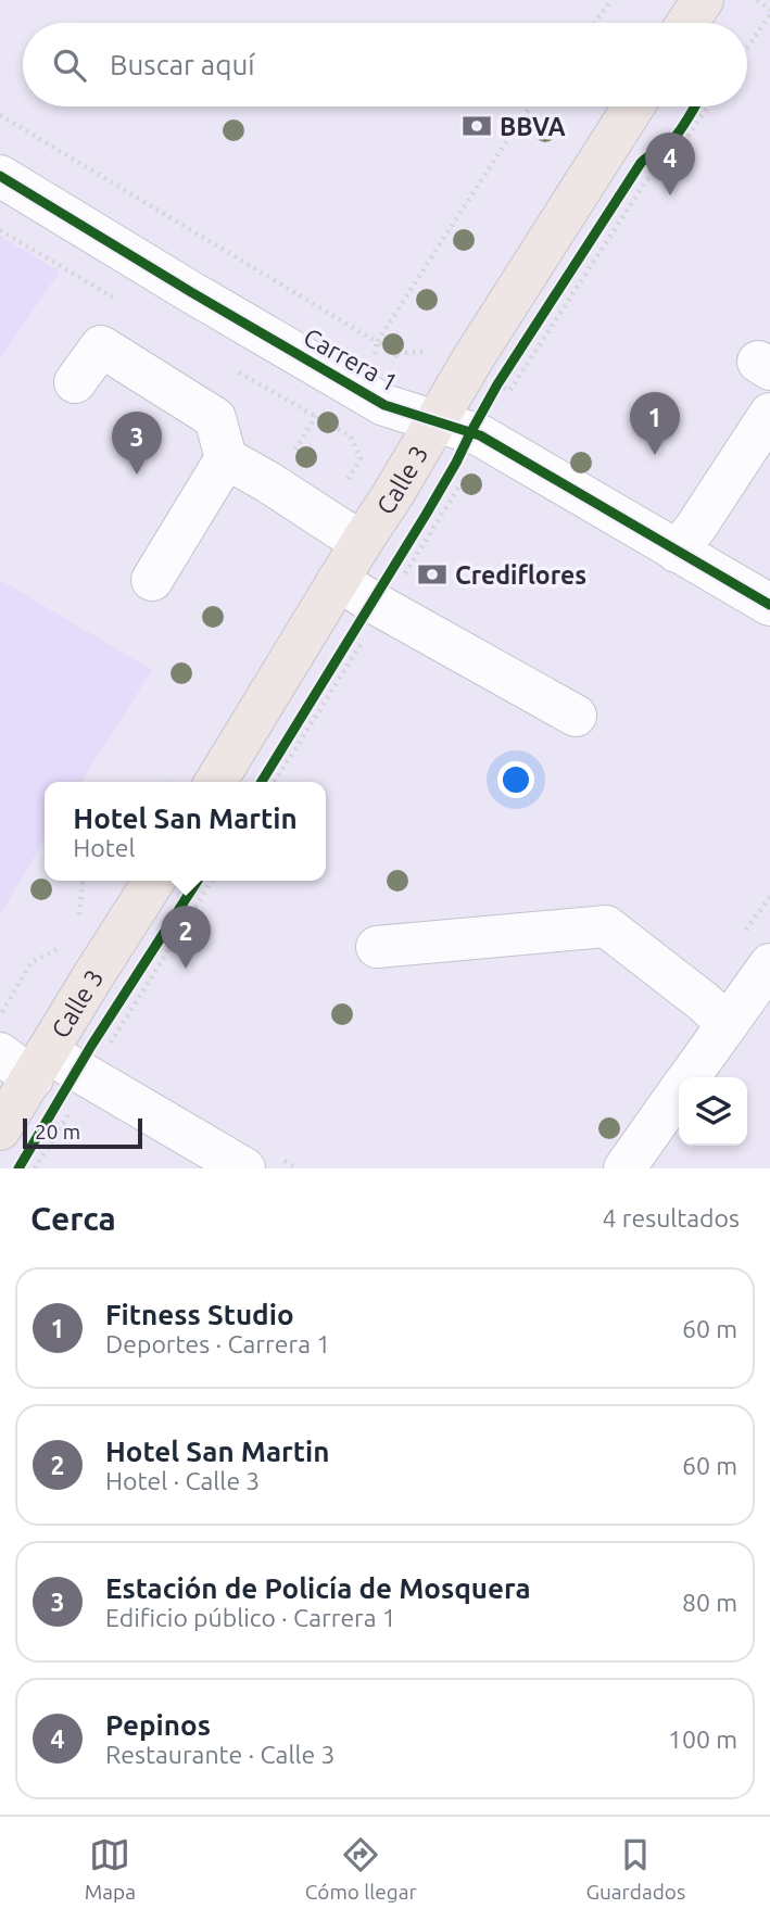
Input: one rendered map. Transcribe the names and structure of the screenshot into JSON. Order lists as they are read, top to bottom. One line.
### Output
{"streets":{"main road":["Calle 3"],"street":["Carrera 1"]},"crossings":[["Carrera 1","Calle 3"]],"places":{"bank":["BBVA","Crediflores"]},"scale_bar":"20 m","page":{"search":"Buscar aquí","pins":["4","1","3","2"],"popup":["Hotel San Martin","Hotel"],"scale":"20 m","heading":["Cerca","4 resultados"],"list":[{"mark":"1","name":"Fitness Studio","note":"Deportes · Carrera 1","value":"60 m"},{"mark":"2","name":"Hotel San Martin","note":"Hotel · Calle 3","value":"60 m"},{"mark":"3","name":"Estación de Policía de Mosquera","note":"Edificio público · Carrera 1","value":"80 m"},{"mark":"4","name":"Pepinos","note":"Restaurante · Calle 3","value":"100 m"}],"nav":["Mapa","Cómo llegar","Guardados"]}}
